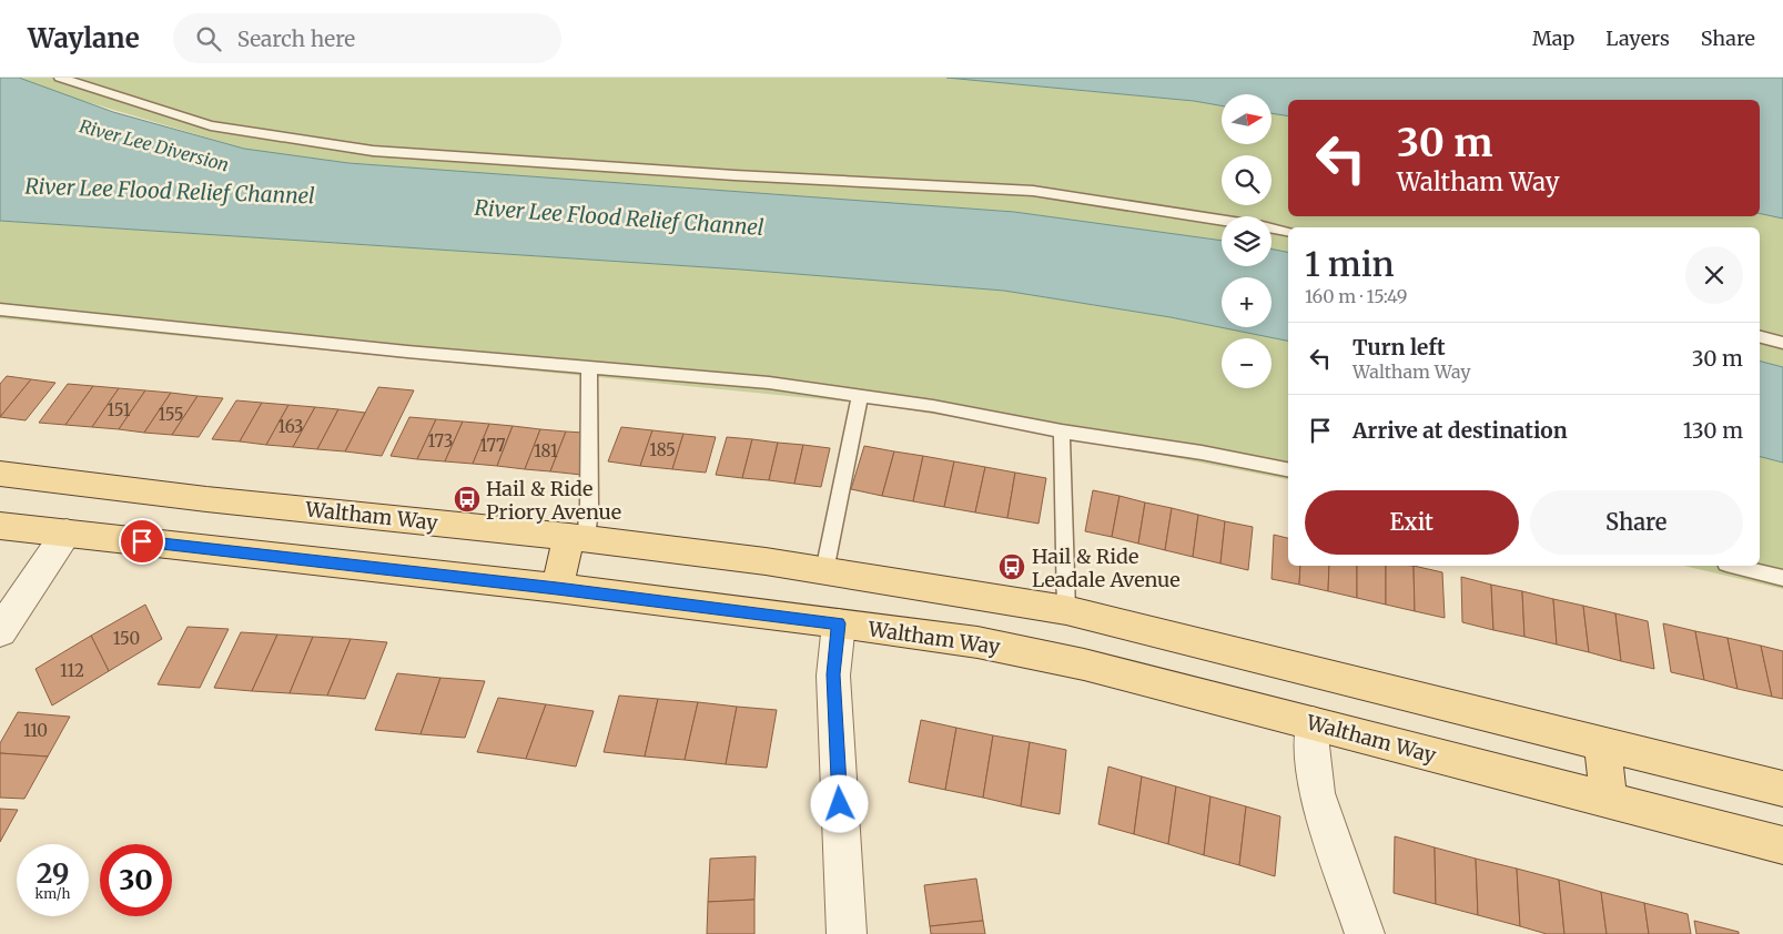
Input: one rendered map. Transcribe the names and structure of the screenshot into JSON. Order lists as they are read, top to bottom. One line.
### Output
{"streets":{"main road":["Waltham Way"]},"water":["River Lee Diversion","River Lee Flood Relief Channel"],"places":{"bus stop":["Hail & Ride Priory Avenue","Hail & Ride Leadale Avenue"]},"house_numbers":["151","155","163","173","177","185","181","150","112","110"],"north":"right","page":{"header":"Waylane","search":"Search here","nav":["Map","Layers","Share"],"map_buttons":["+","−"],"turn":["30 m","Waltham Way"],"heading":["1 min","160 m · 15:49"],"list":[{"name":"Turn left","note":"Waltham Way","value":"30 m"},{"name":"Arrive at destination","value":"130 m"}],"buttons":["Exit","Share"],"speed":"29 km/h","limit":"30"}}
